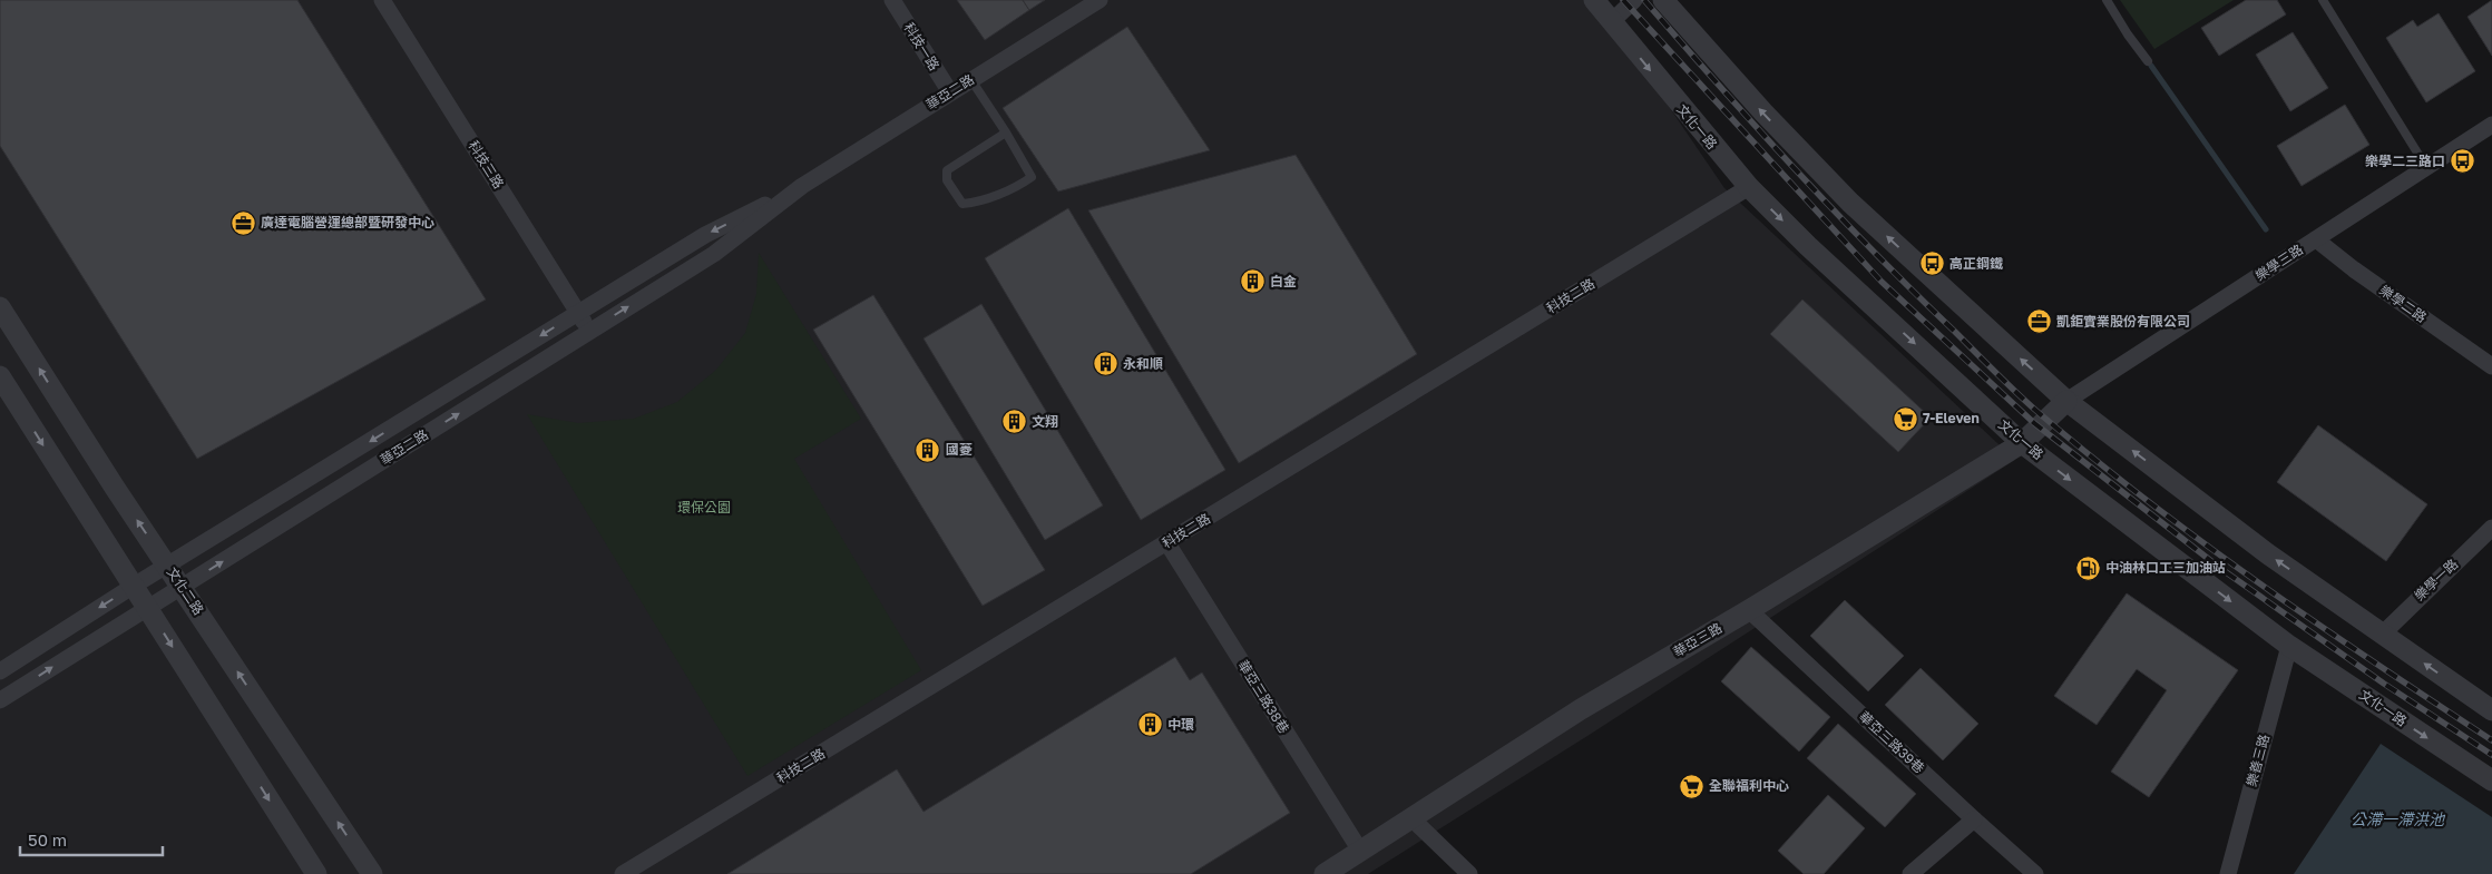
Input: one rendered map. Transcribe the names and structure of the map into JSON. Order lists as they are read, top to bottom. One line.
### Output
{"streets":{"street":["科技一路","華亞二路","文化一路","科技三路","樂學三路","科技二路","樂學二路","樂學一路","文化二路","華亞三路","華亞三路38巷","華亞三路39巷","樂善三路"]},"crossings":[["科技一路","華亞二路"],["華亞二路","科技三路"],["華亞二路","文化二路"],["文化一路","科技二路"],["文化一路","華亞三路"],["文化一路","樂善三路"],["樂學三路","樂學二路"],["樂學三路","華亞三路"],["科技二路","華亞三路38巷"],["華亞三路","華亞三路38巷"],["華亞三路","華亞三路39巷"]],"water":["公滯一滯洪池"],"parks":["環保公園"],"places":{"bus stop":["樂學二三路口","高正鋼鐵"],"office":["廣達電腦營運總部暨研發中心","凱鉅實業股份有限公司"],"building":["白金","永和順","文翔","國菱","中環"],"supermarket":["7-Eleven","全聯福利中心"],"fuel station":["中油林口工三加油站"]},"scale_bar":"50 m"}
